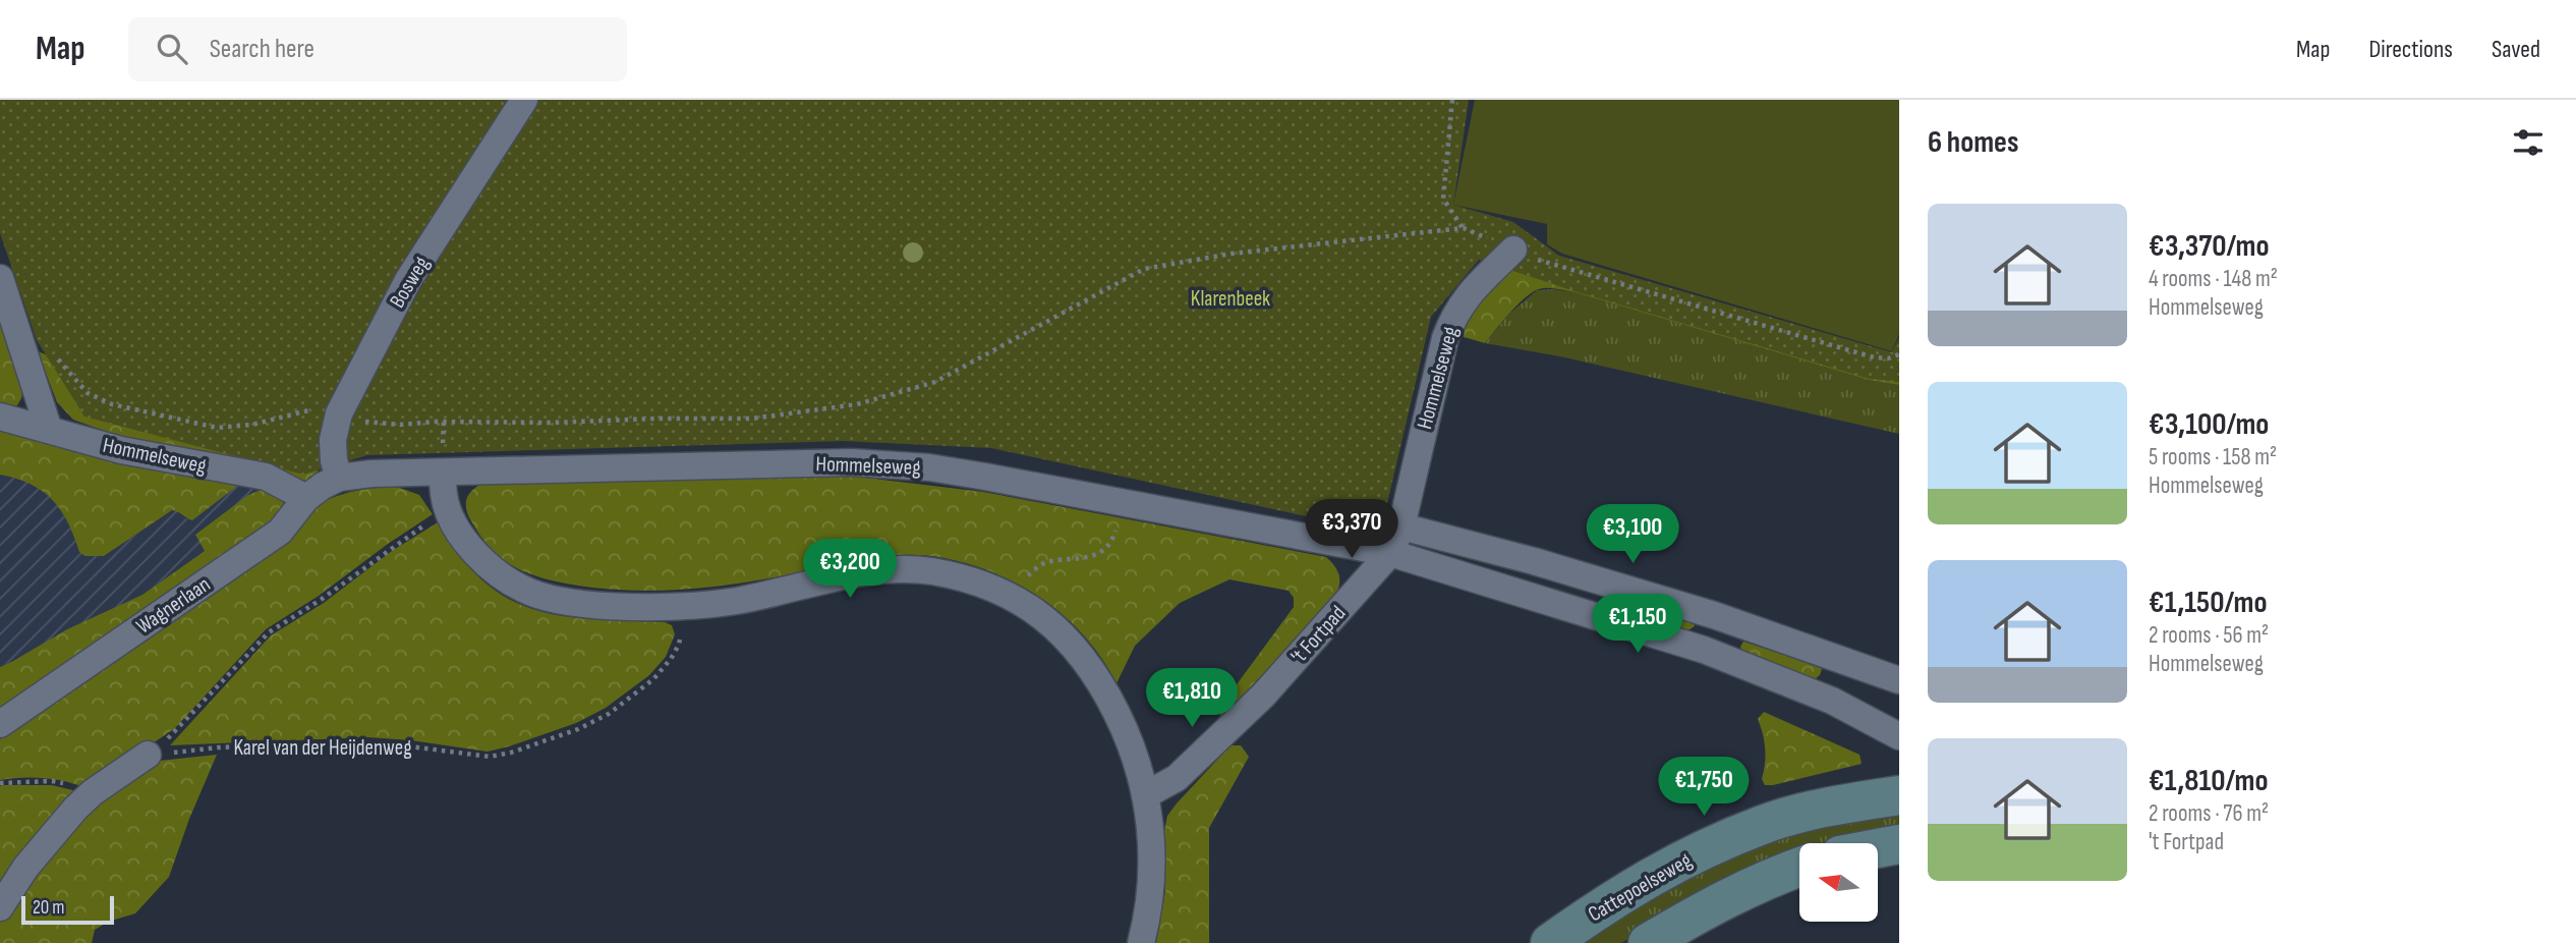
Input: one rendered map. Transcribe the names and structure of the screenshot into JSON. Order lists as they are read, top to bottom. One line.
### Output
{"streets":{"street":["Bosweg","Hommelseweg","Wagnerlaan","'t Fortpad","Cattepoelseweg"],"path":["Karel van der Heijdenweg"]},"crossings":[["Bosweg","Hommelseweg"],["Bosweg","Wagnerlaan"],["Hommelseweg","Wagnerlaan"],["Hommelseweg","'t Fortpad"]],"parks":["Klarenbeek"],"scale_bar":"20 m","north":"left","page":{"header":"Map","search":"Search here","nav":["Map","Directions","Saved"],"heading":"6 homes","list":[{"name":"€3,370/mo","note":"4 rooms · 148 m² · Hommelseweg"},{"name":"€3,100/mo","note":"5 rooms · 158 m² · Hommelseweg"},{"name":"€1,150/mo","note":"2 rooms · 56 m² · Hommelseweg"},{"name":"€1,810/mo","note":"2 rooms · 76 m² · 't Fortpad"}],"price":["€3,370","€3,100","€3,200","€1,150","€1,810","€1,750"],"scale":"20 m"}}
